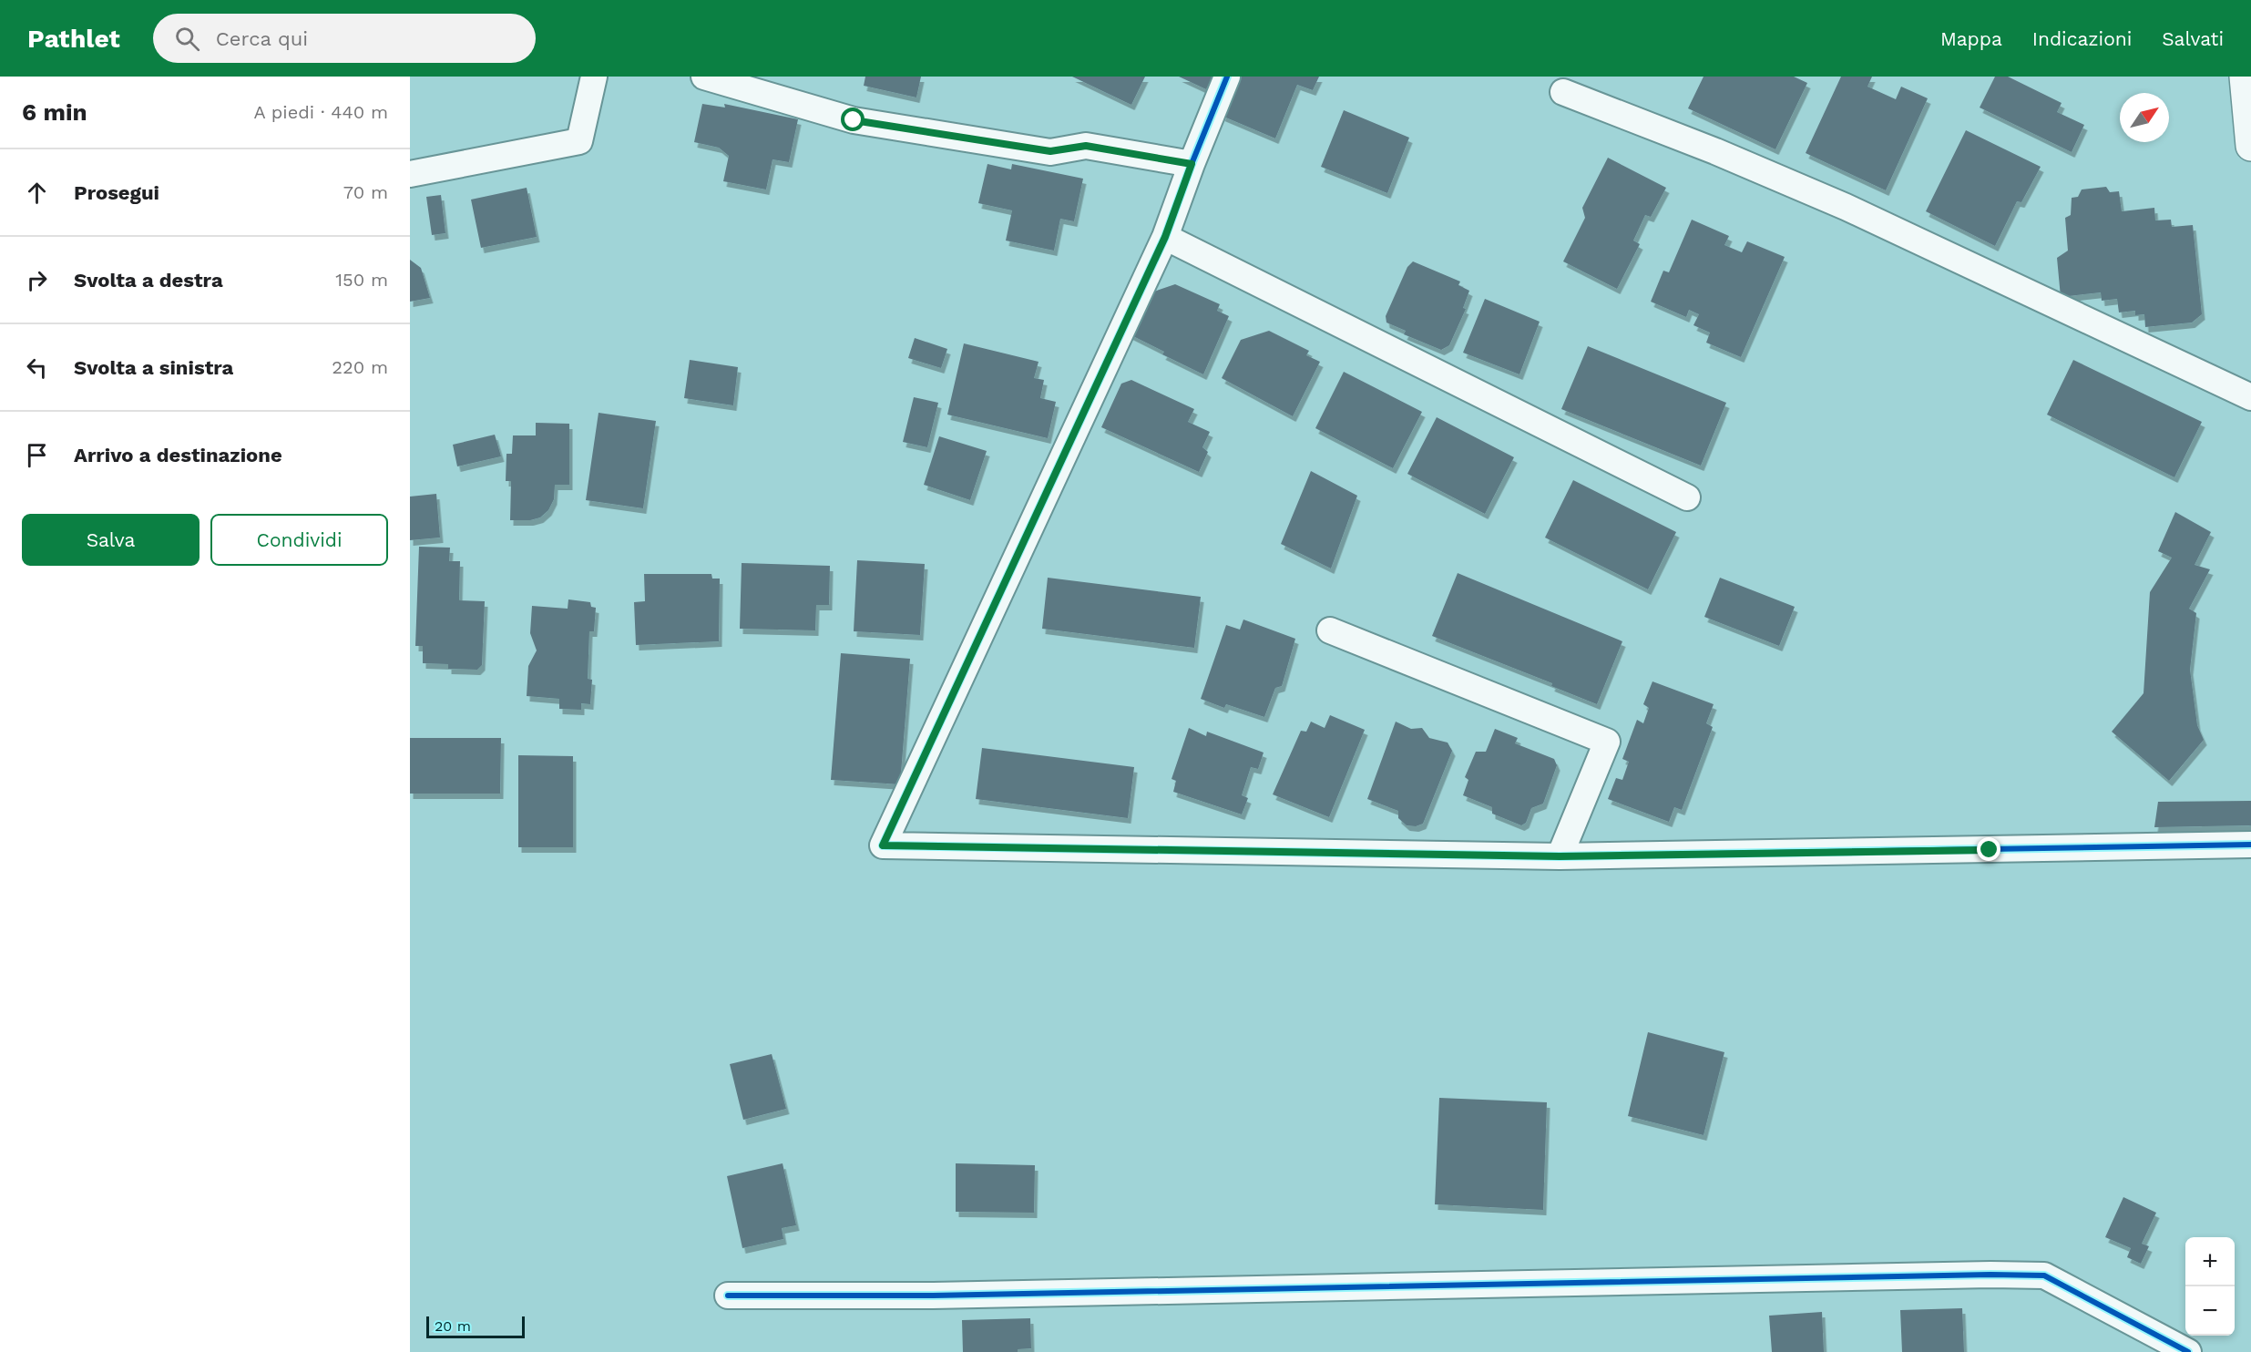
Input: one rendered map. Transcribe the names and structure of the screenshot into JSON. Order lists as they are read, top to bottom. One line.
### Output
{"scale_bar":"20 m","north":"top right","page":{"header":"Pathlet","search":"Cerca qui","nav":["Mappa","Indicazioni","Salvati"],"heading":["6 min","A piedi · 440 m"],"list":[["Prosegui","70 m"],["Svolta a destra","150 m"],["Svolta a sinistra","220 m"],"Arrivo a destinazione"],"buttons":["Salva","Condividi"],"map_buttons":["+","−"],"scale":"20 m"}}
